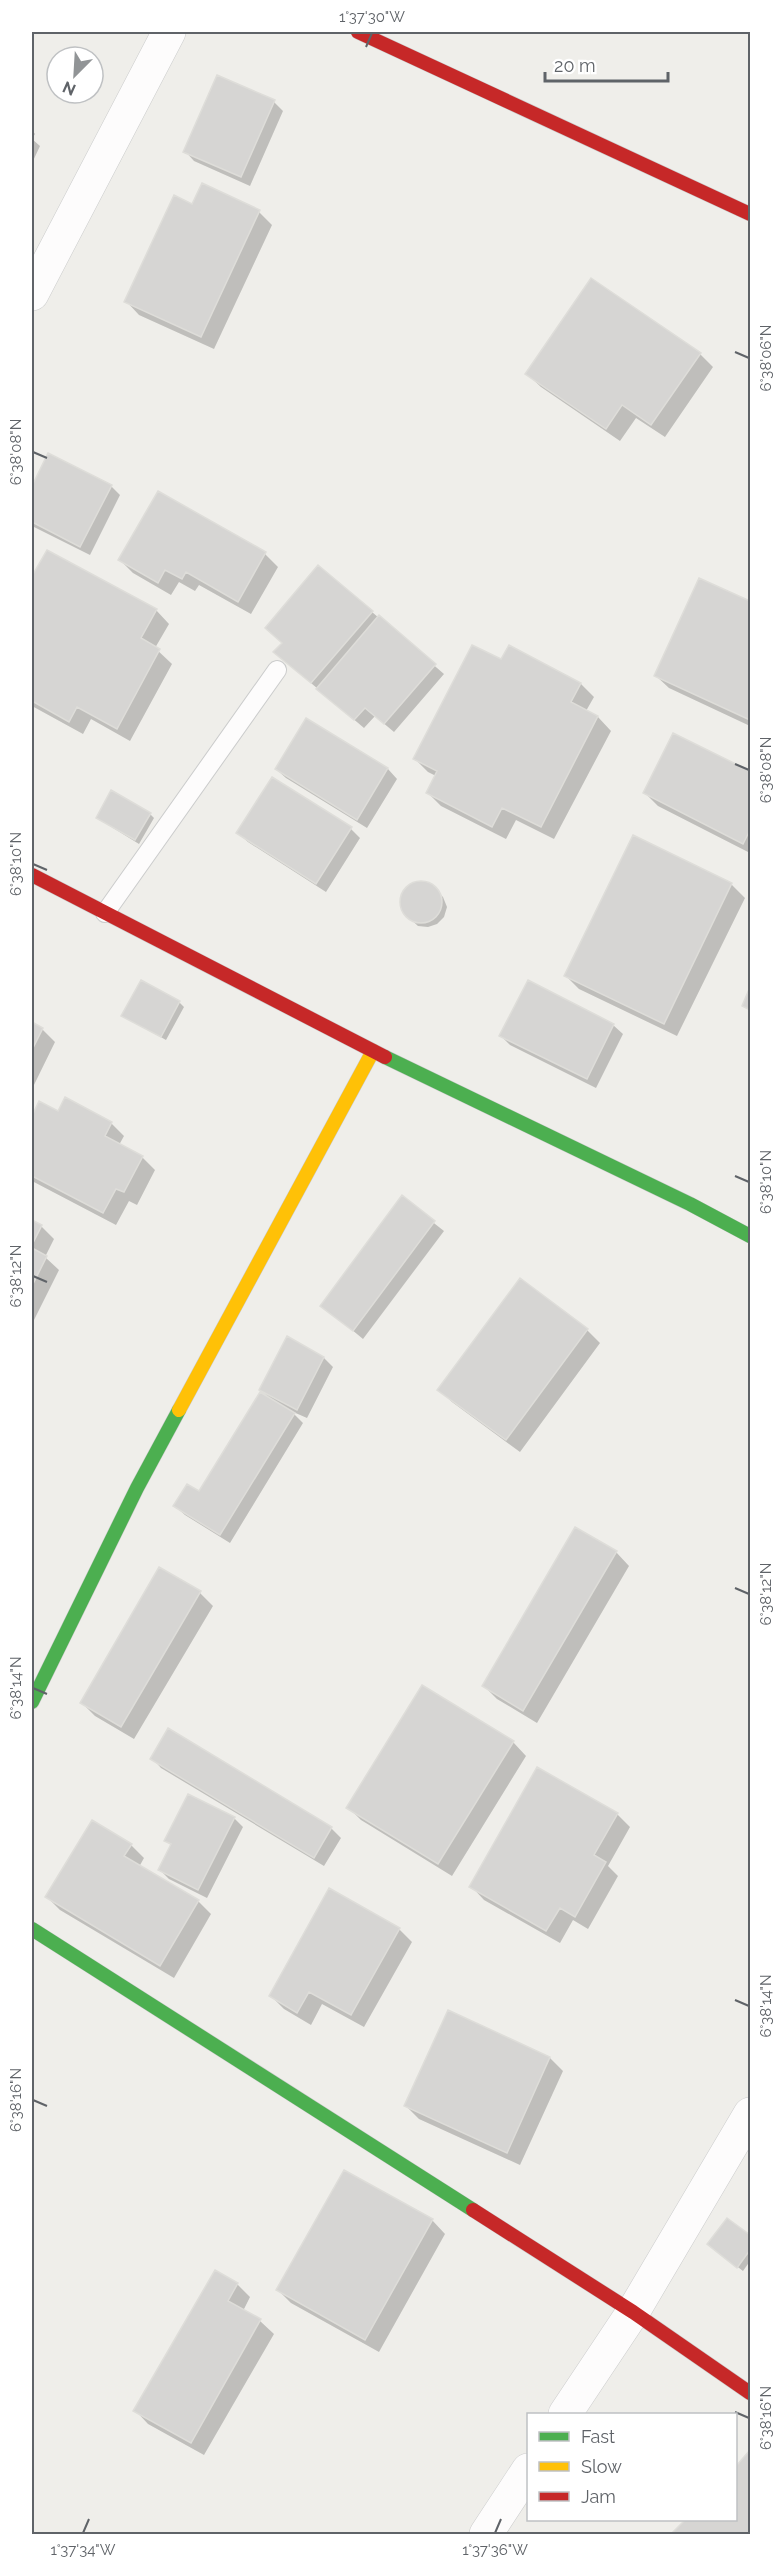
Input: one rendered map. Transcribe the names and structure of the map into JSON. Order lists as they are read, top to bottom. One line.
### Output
{"legend":["Fast","Slow","Jam"],"scale_bar":"20 m","north":"bottom left","coordinates":["1°37'30\"W","6°38'06\"N","6°38'08\"N","6°38'10\"N","6°38'12\"N","6°38'14\"N","6°38'16\"N","1°37'34\"W","1°37'36\"W"]}
